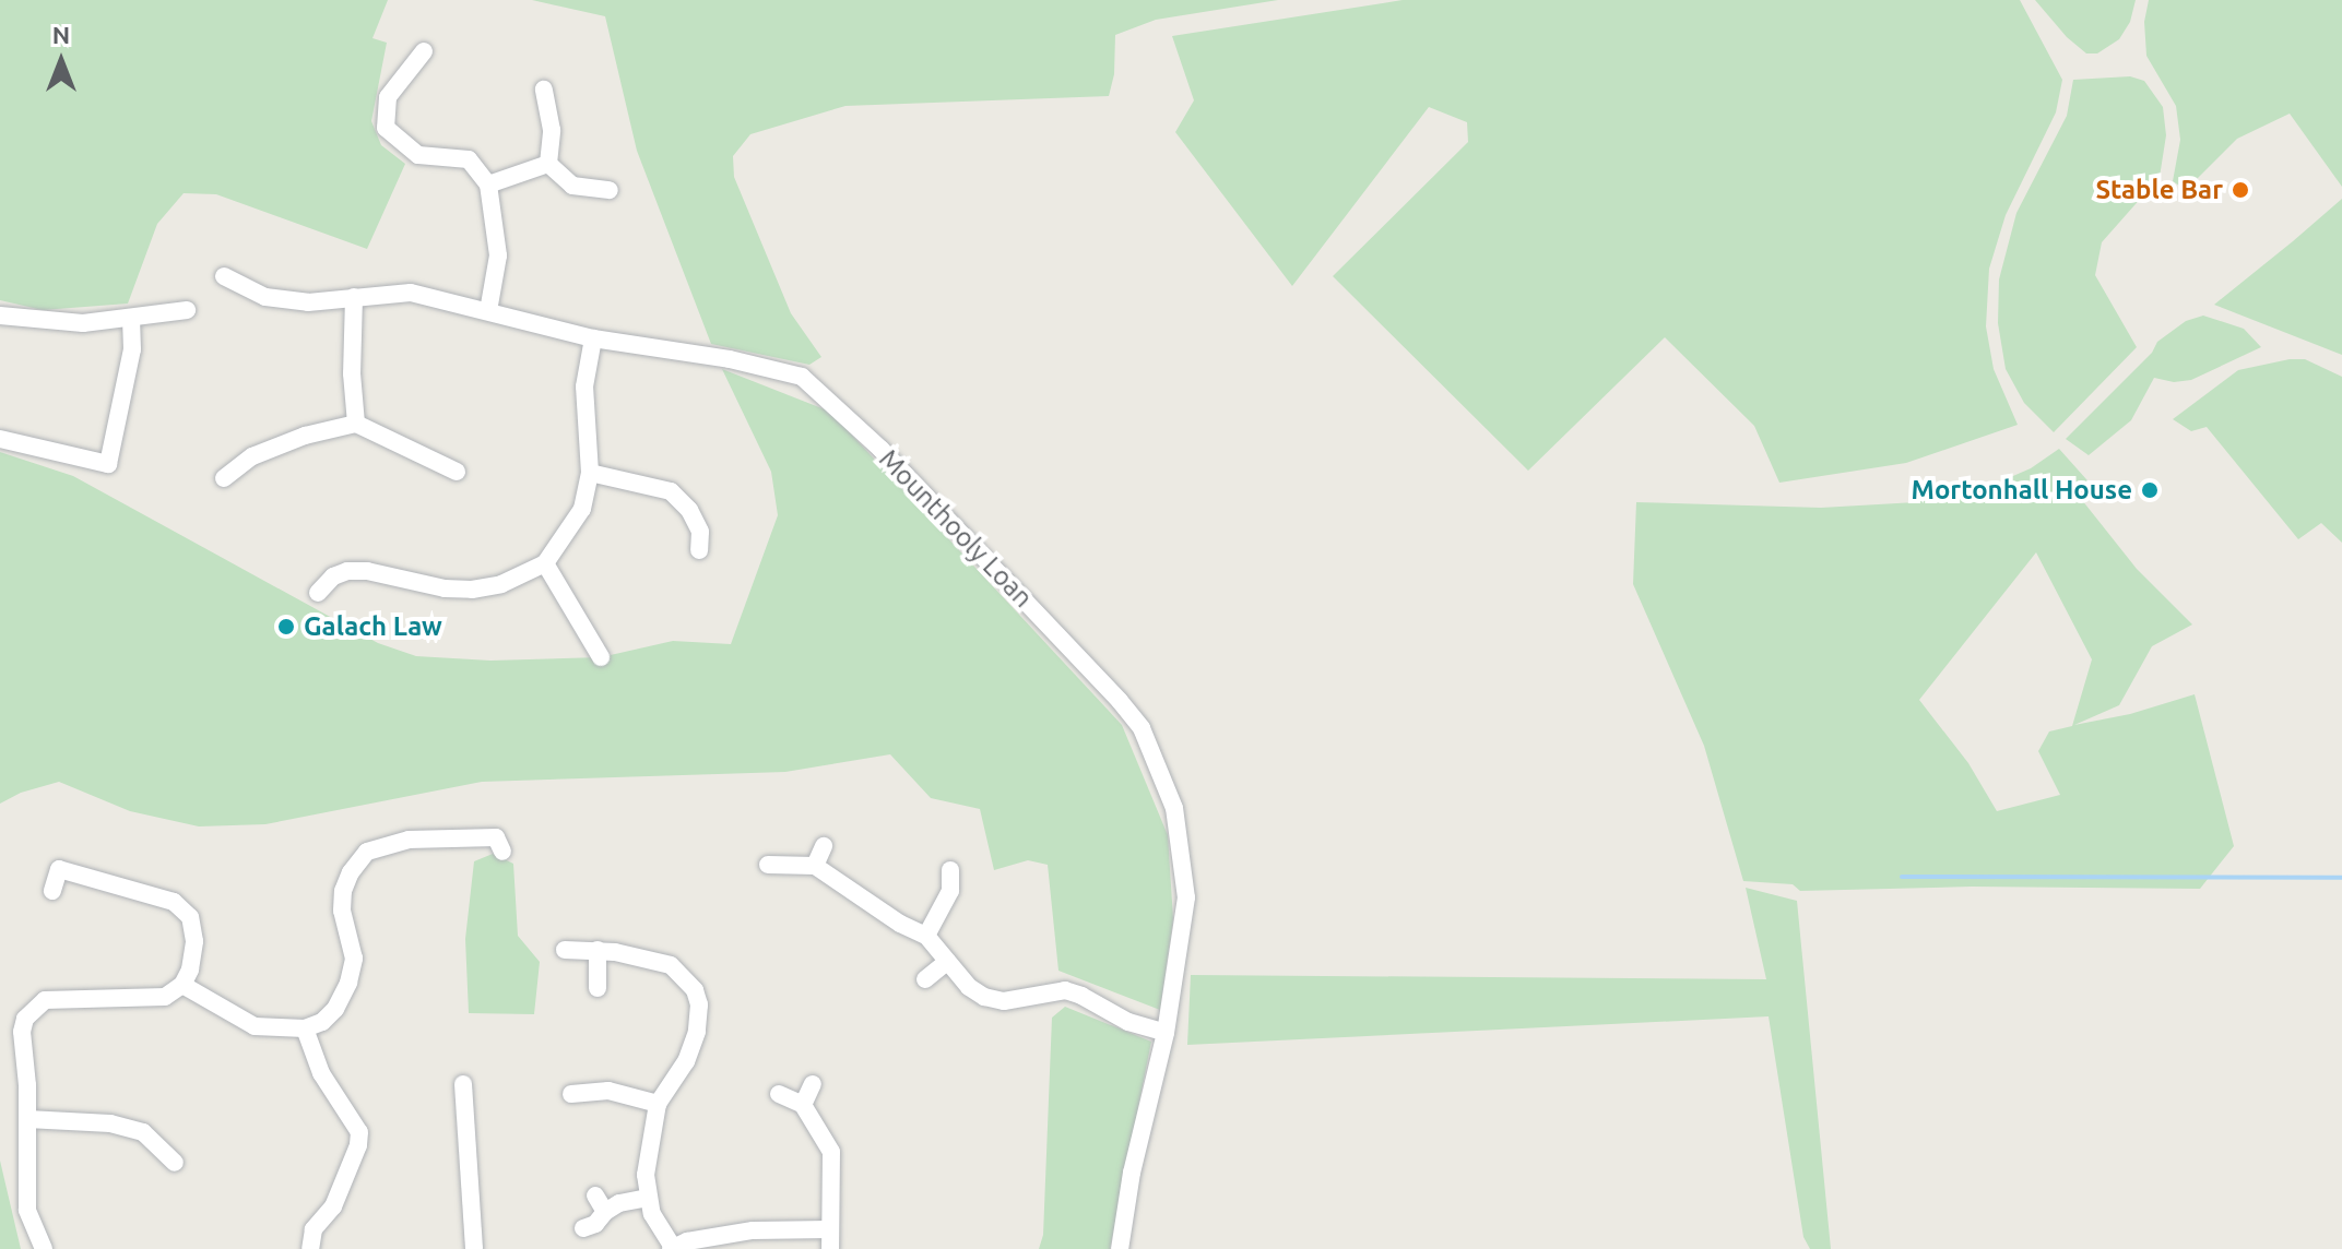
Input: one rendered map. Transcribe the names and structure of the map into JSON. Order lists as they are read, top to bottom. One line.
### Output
{"streets":{"street":["Mounthooly Loan"]},"places":["Stable Bar","Mortonhall House","Galach Law"],"north":"top"}
